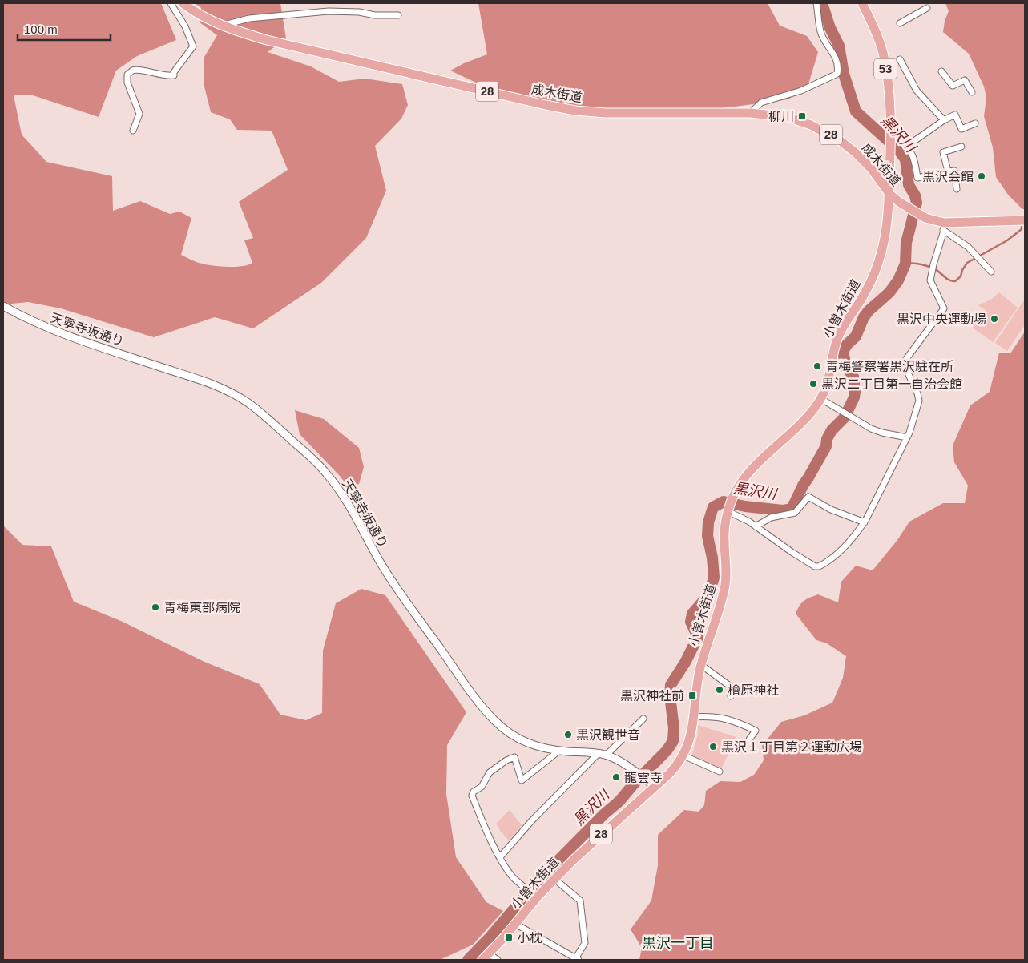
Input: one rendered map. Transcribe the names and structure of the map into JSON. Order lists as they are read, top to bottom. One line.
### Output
{"streets":{"main road":["53","28","成木街道","小曽木街道"],"street":["天寧寺坂通り"]},"crossings":[["53","成木街道"],["53","小曽木街道"],["成木街道","小曽木街道"],["小曽木街道","天寧寺坂通り"]],"districts":["黒沢一丁目"],"water":["黒沢川"],"places":{"transit":["柳川","黒沢神社前","小枕"],"other":["黒沢会館","黒沢中央運動場","青梅警察署黒沢駐在所","黒沢二丁目第一自治会館","青梅東部病院","檜原神社","黒沢観世音","黒沢１丁目第２運動広場","龍雲寺"]},"scale_bar":"100 m"}
